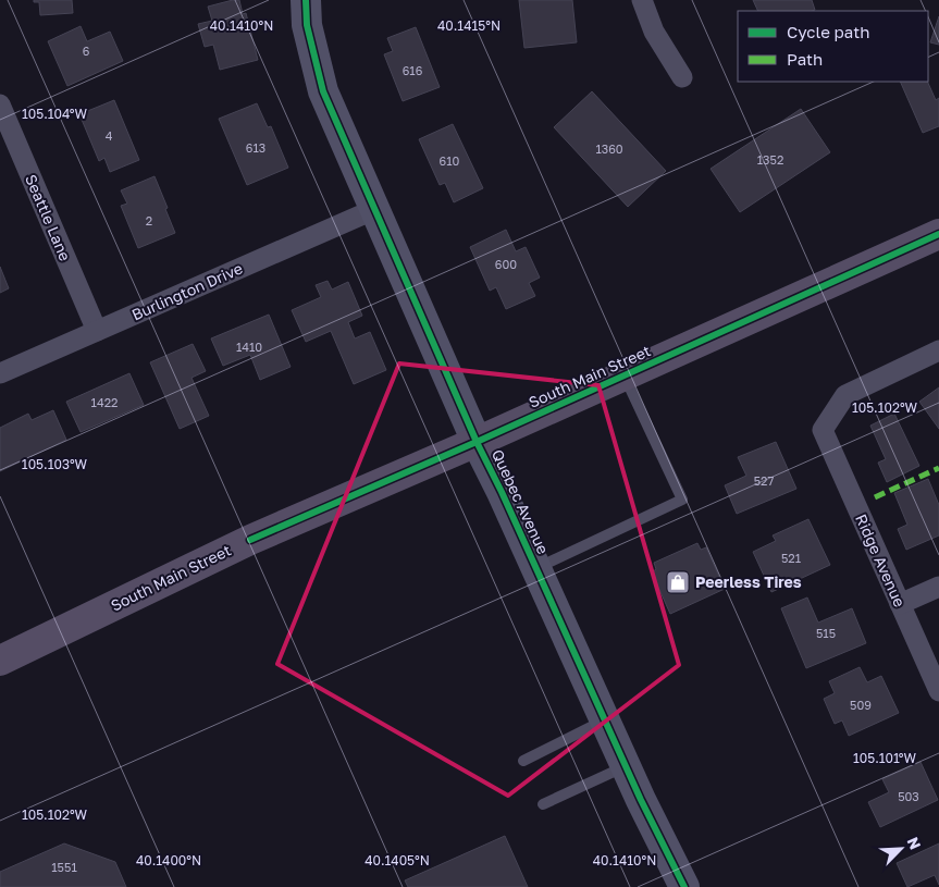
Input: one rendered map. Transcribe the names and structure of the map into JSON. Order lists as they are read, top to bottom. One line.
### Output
{"streets":{"main road":["South Main Street"],"street":["Seattle Lane","Burlington Drive","Quebec Avenue","Ridge Avenue"]},"crossings":[["Seattle Lane","Burlington Drive"],["Burlington Drive","Quebec Avenue"],["South Main Street","Quebec Avenue"]],"places":{"shop":["Peerless Tires"]},"house_numbers":["6","616","4","613","1360","1352","610","2","600","1410","1422","527","521","515","509","503","1551"],"legend":["Cycle path","Path"],"north":"top right","coordinates":["40.1410°N","40.1415°N","105.104°W","105.102°W","105.103°W","105.101°W","40.1400°N","40.1405°N"]}
